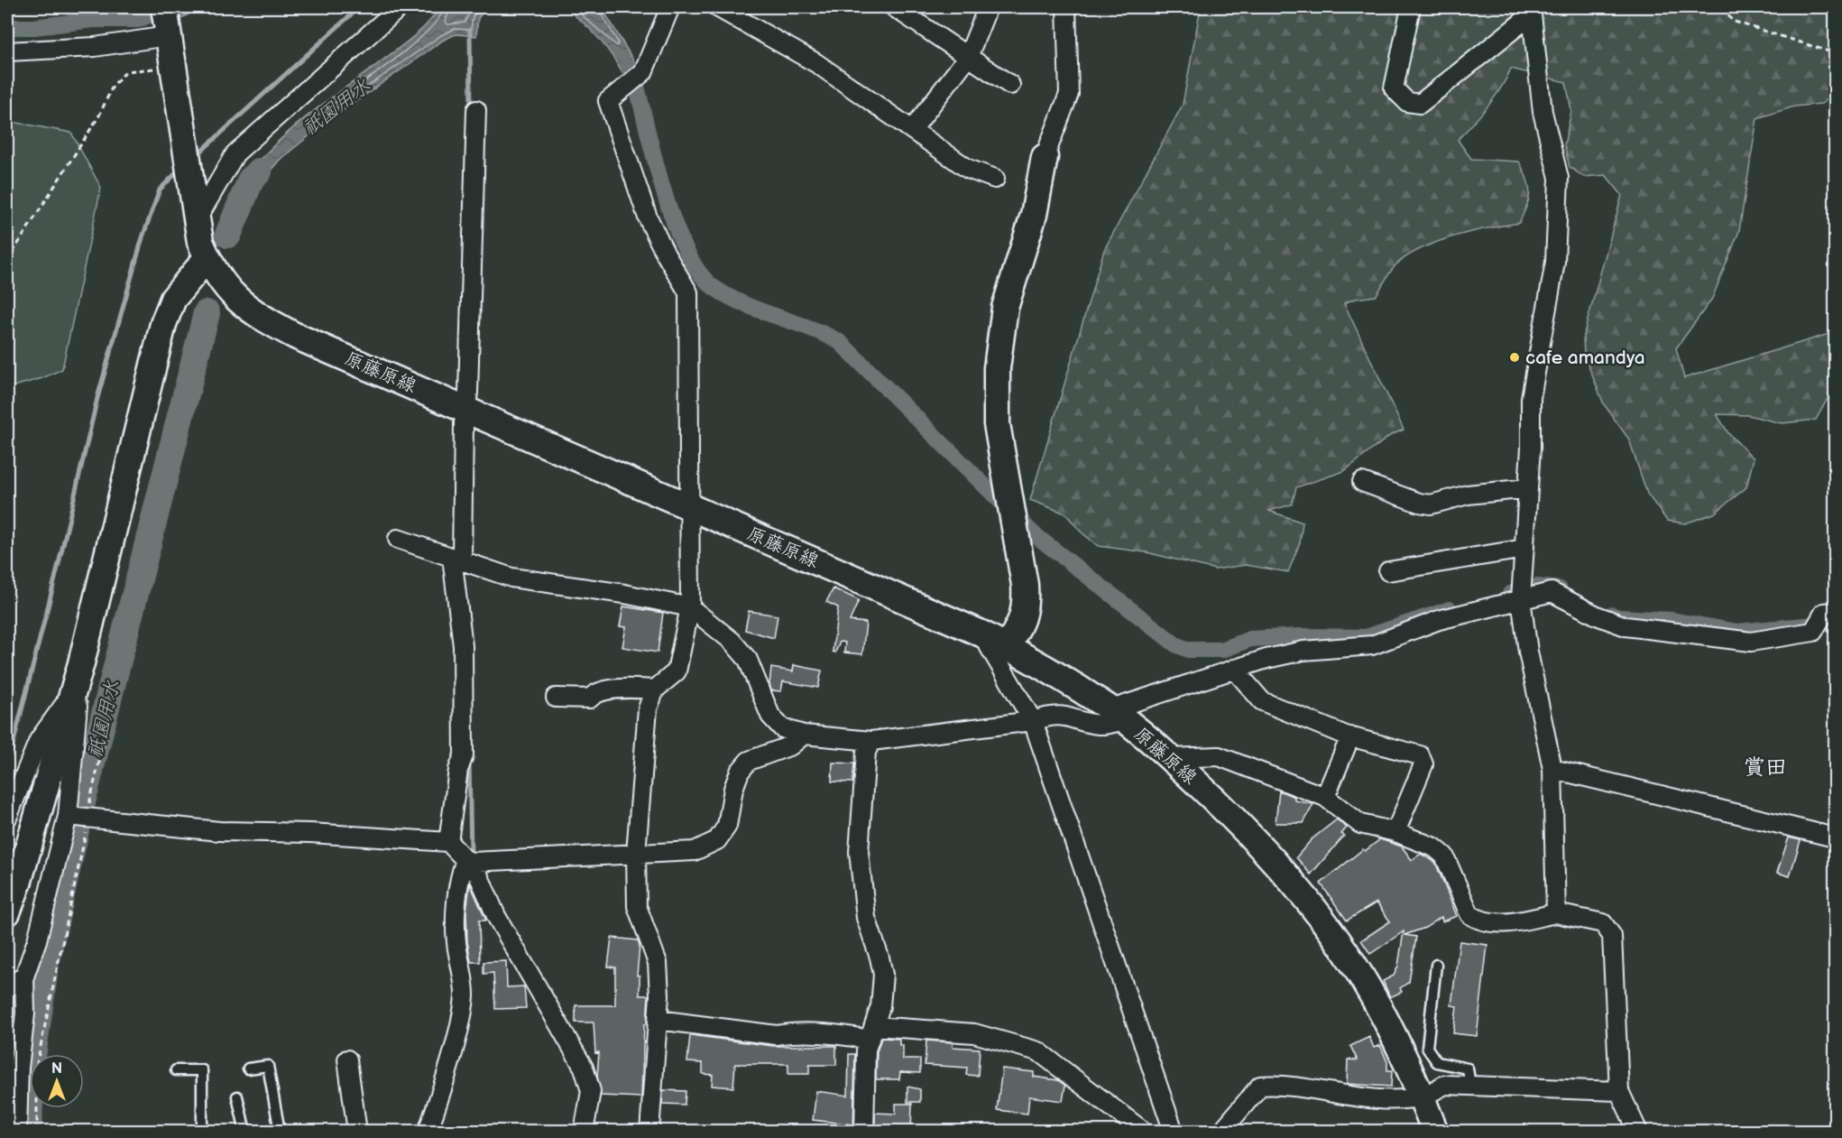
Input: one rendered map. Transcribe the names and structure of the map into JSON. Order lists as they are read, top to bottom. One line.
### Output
{"streets":{"main road":["原藤原線"]},"districts":["賞田"],"water":["祇園用水"],"places":["cafe amandya"],"north":"top"}
